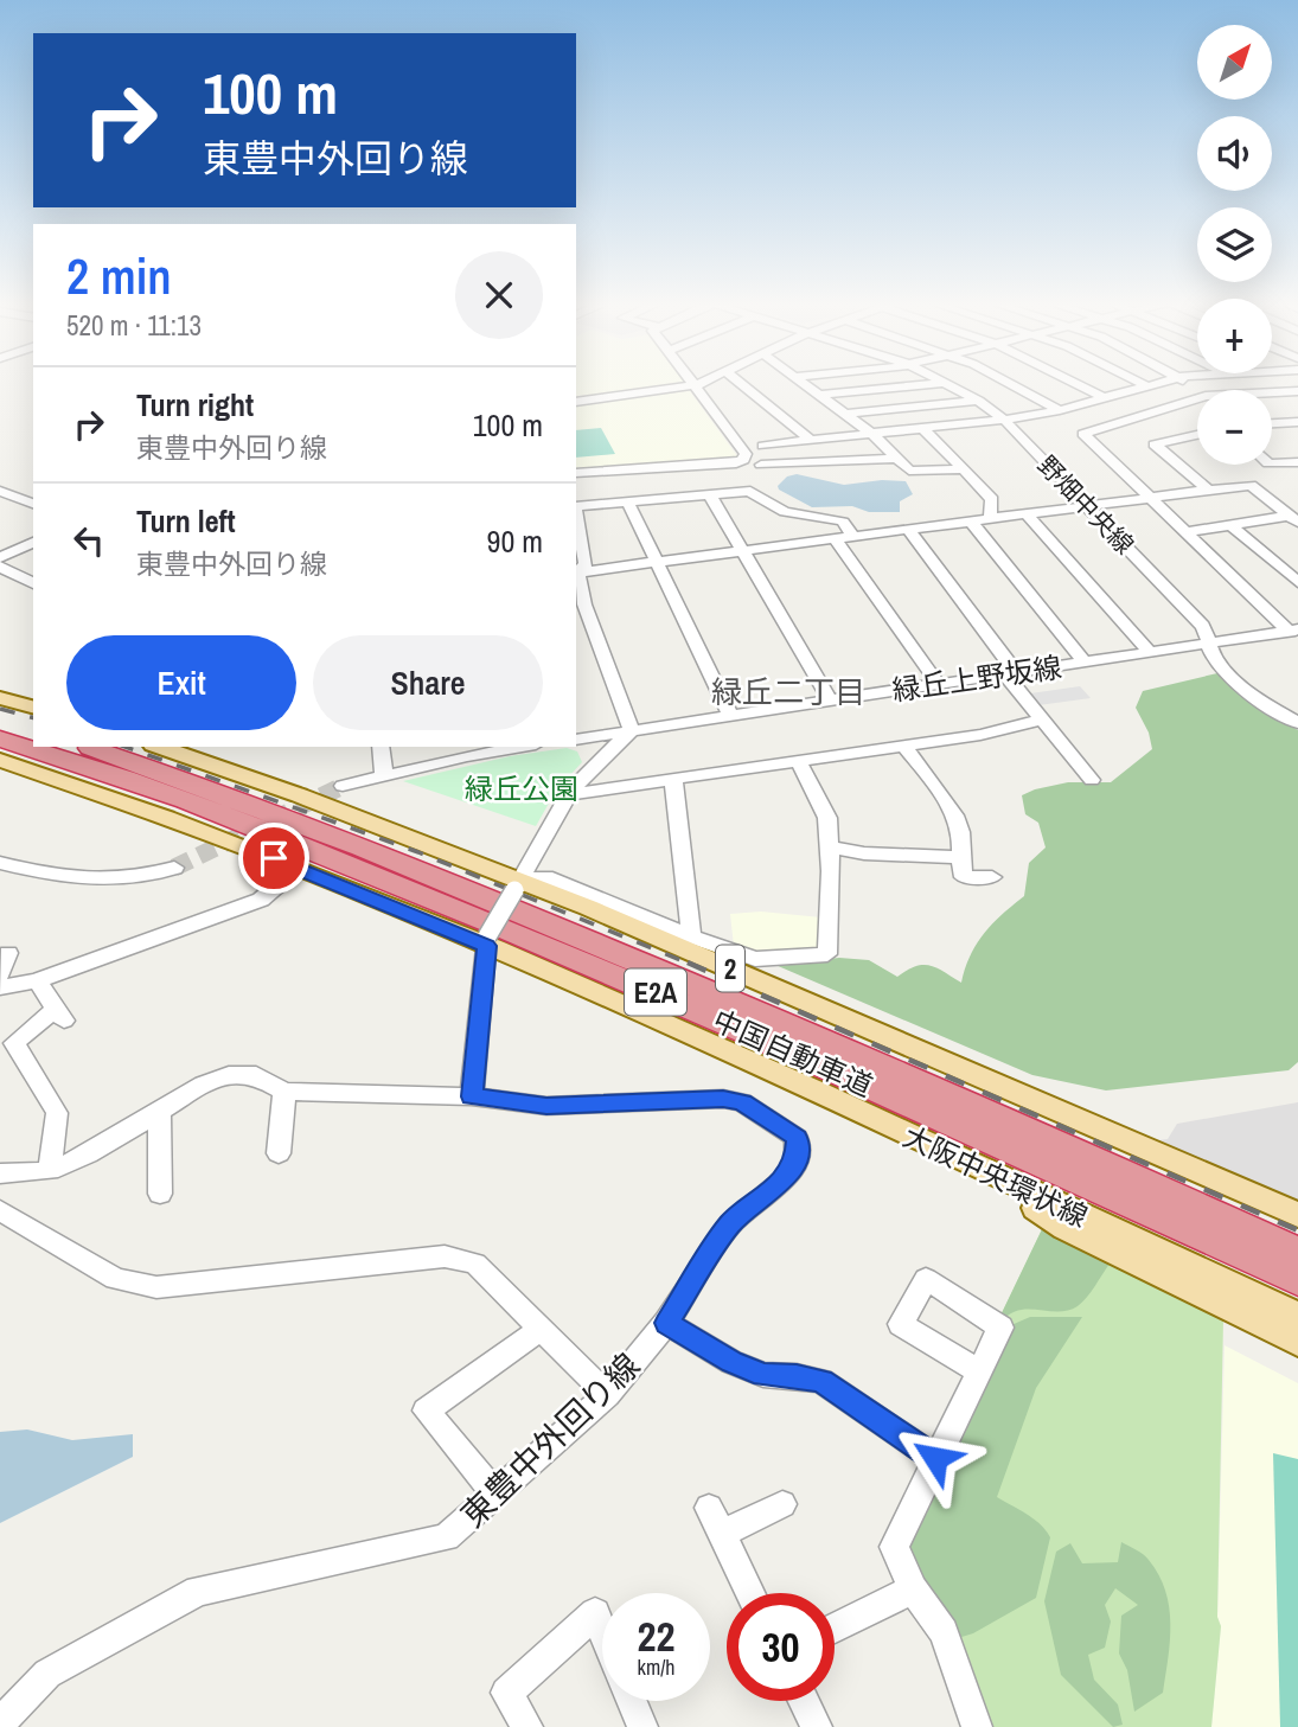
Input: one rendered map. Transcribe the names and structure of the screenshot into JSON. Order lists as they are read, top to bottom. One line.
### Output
{"streets":{"highway":["E2A","中国自動車道"],"main road":["2","大阪中央環状線"],"street":["野畑中央線","緑丘上野坂線","東豊中外回り線"]},"crossings":[["野畑中央線","緑丘上野坂線"]],"districts":["緑丘二丁目"],"parks":["緑丘公園"],"north":"top right","page":{"map_buttons":["+","−"],"turn":["100 m","東豊中外回り線"],"heading":["2 min","520 m · 11:13"],"list":[{"name":"Turn right","note":"東豊中外回り線","value":"100 m"},{"name":"Turn left","note":"東豊中外回り線","value":"90 m"}],"buttons":["Exit","Share"],"speed":"22 km/h","limit":"30"}}
